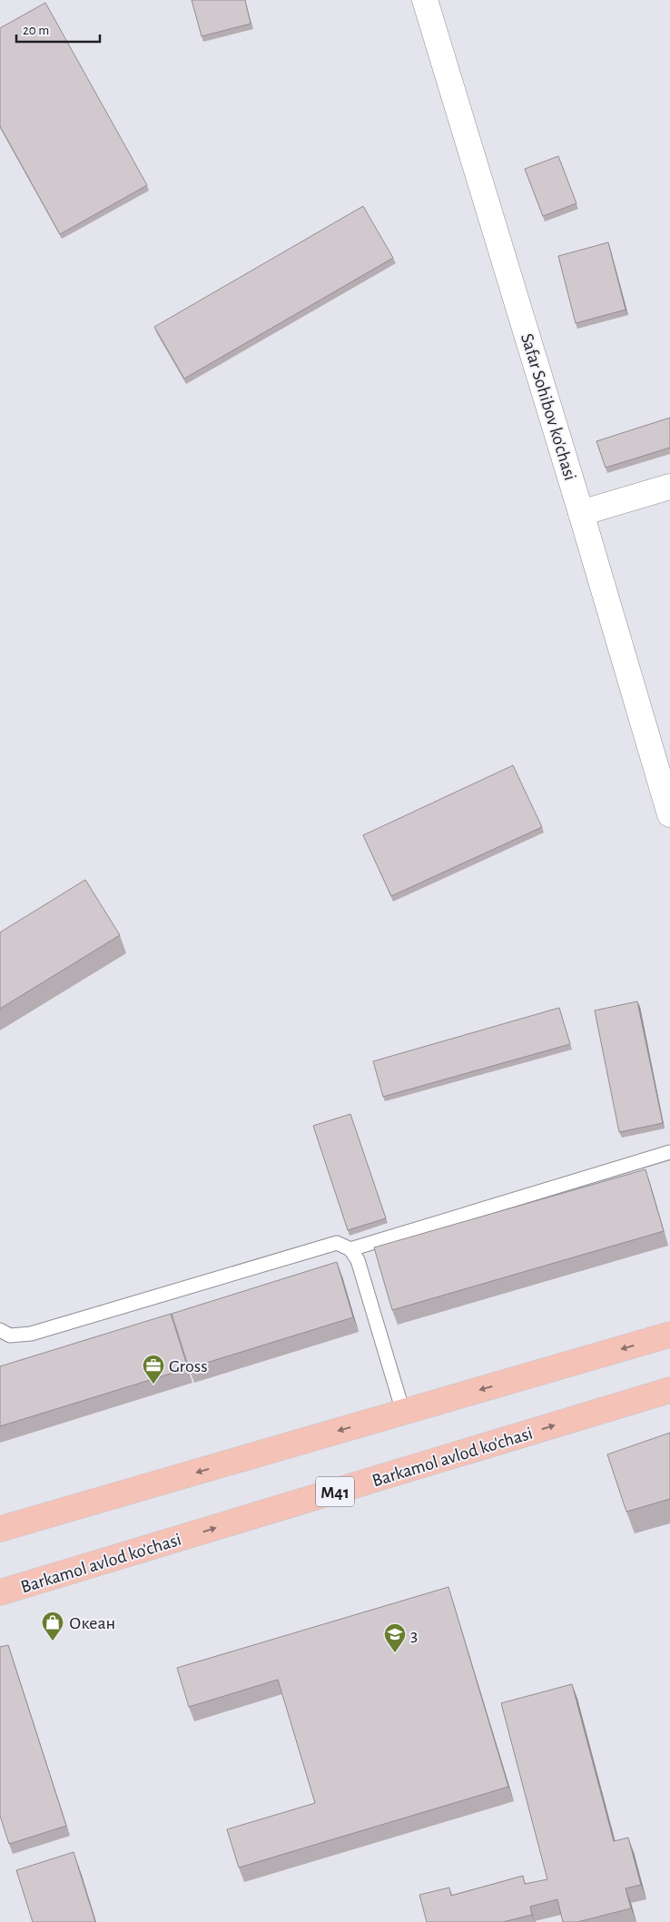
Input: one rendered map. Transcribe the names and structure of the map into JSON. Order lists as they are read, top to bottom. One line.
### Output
{"streets":{"main road":["Barkamol avlod ko'chasi","M41"],"street":["Safar Sohibov ko'chasi"]},"places":{"office":["Gross"],"shop":["Океан"],"school or university":["3"]},"scale_bar":"20 m"}
